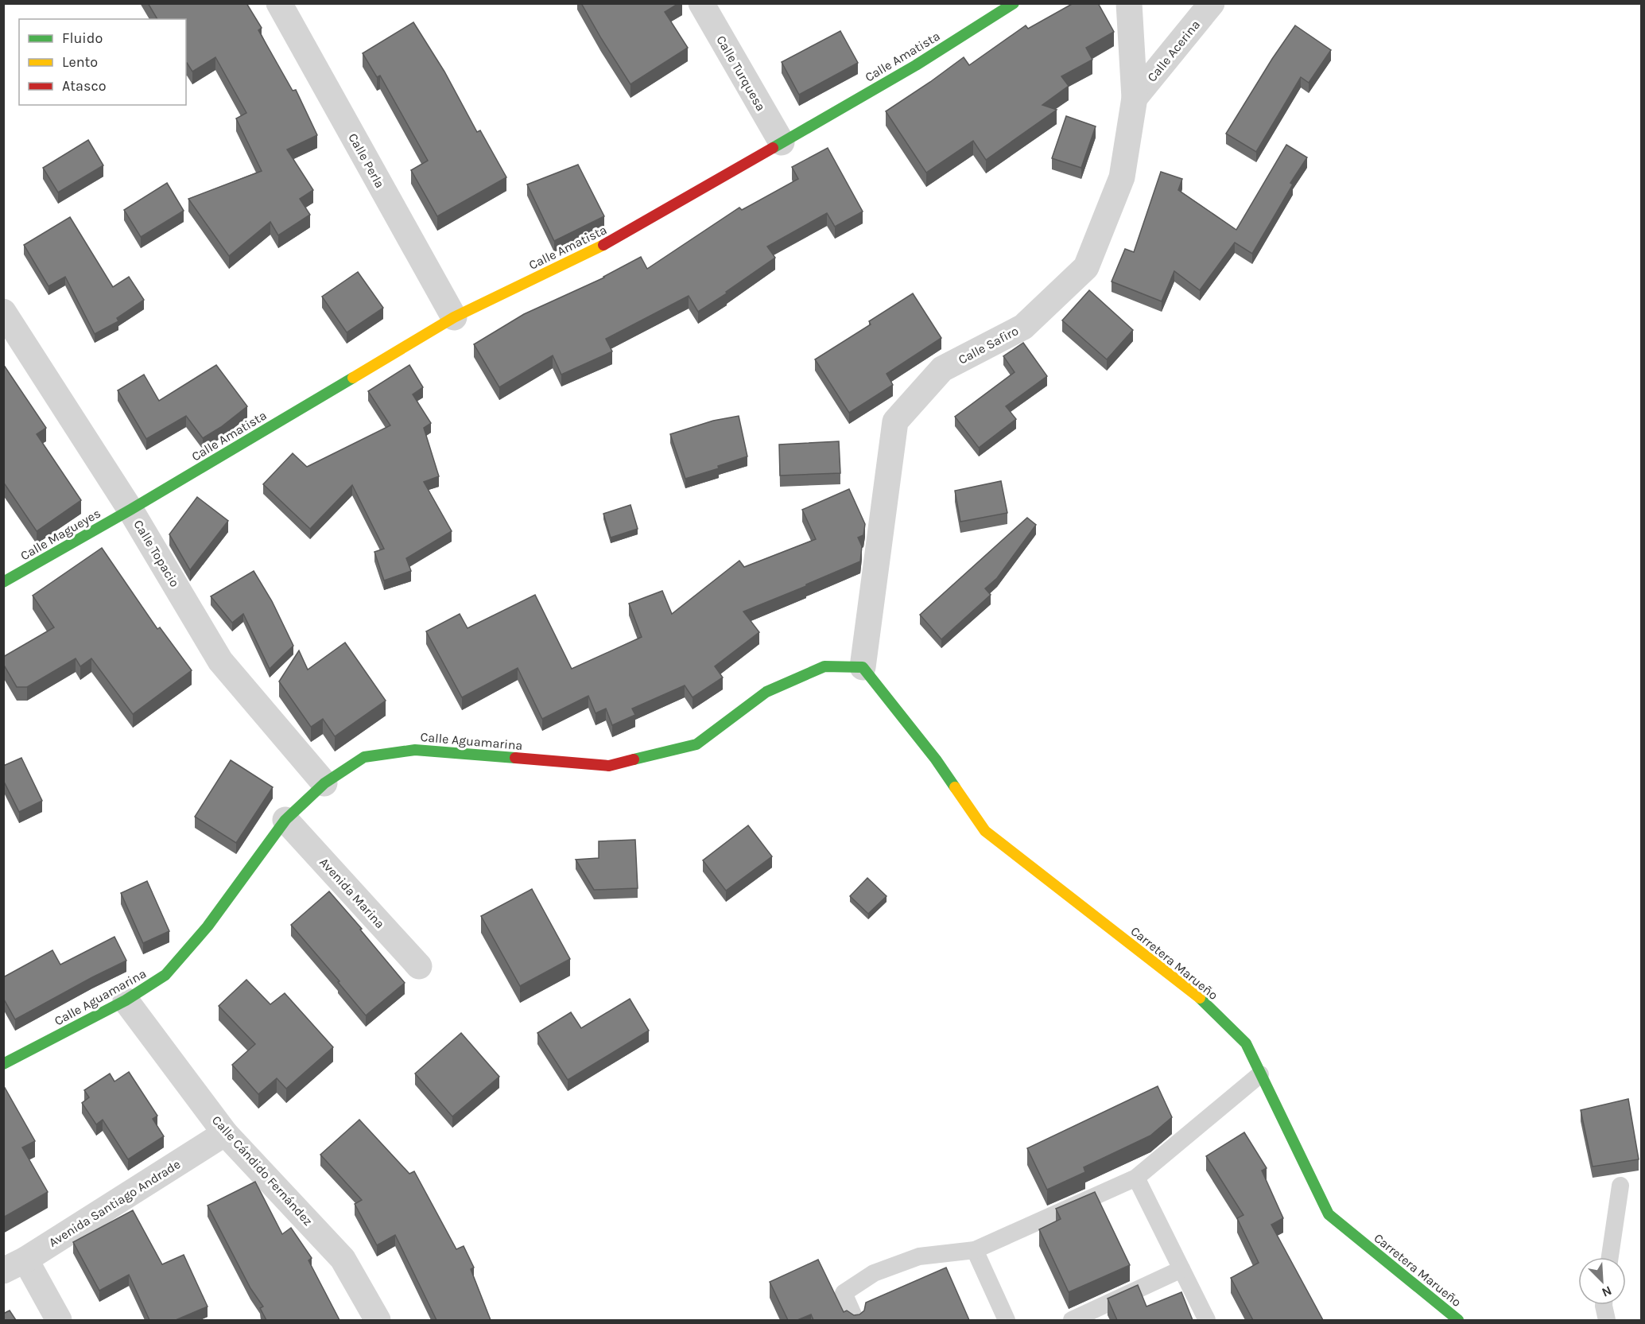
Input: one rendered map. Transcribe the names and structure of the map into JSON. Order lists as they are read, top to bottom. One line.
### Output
{"streets":{"street":["Calle Acerina","Calle Amatista","Calle Turquesa","Calle Perla","Calle Safiro","Calle Magueyes","Calle Topacio","Calle Aguamarina","Avenida Marina","Carretera Marueño","Calle Cándido Fernández","Avenida Santiago Andrade"]},"crossings":[["Calle Acerina","Calle Safiro"],["Calle Amatista","Calle Turquesa"],["Calle Amatista","Calle Perla"],["Calle Amatista","Calle Magueyes"],["Calle Amatista","Calle Topacio"],["Calle Safiro","Calle Aguamarina"],["Calle Safiro","Carretera Marueño"],["Calle Magueyes","Calle Topacio"],["Calle Topacio","Calle Aguamarina"],["Calle Aguamarina","Avenida Marina"],["Calle Aguamarina","Carretera Marueño"],["Calle Aguamarina","Calle Cándido Fernández"],["Calle Cándido Fernández","Avenida Santiago Andrade"]],"legend":["Fluido","Lento","Atasco"],"north":"bottom right"}
